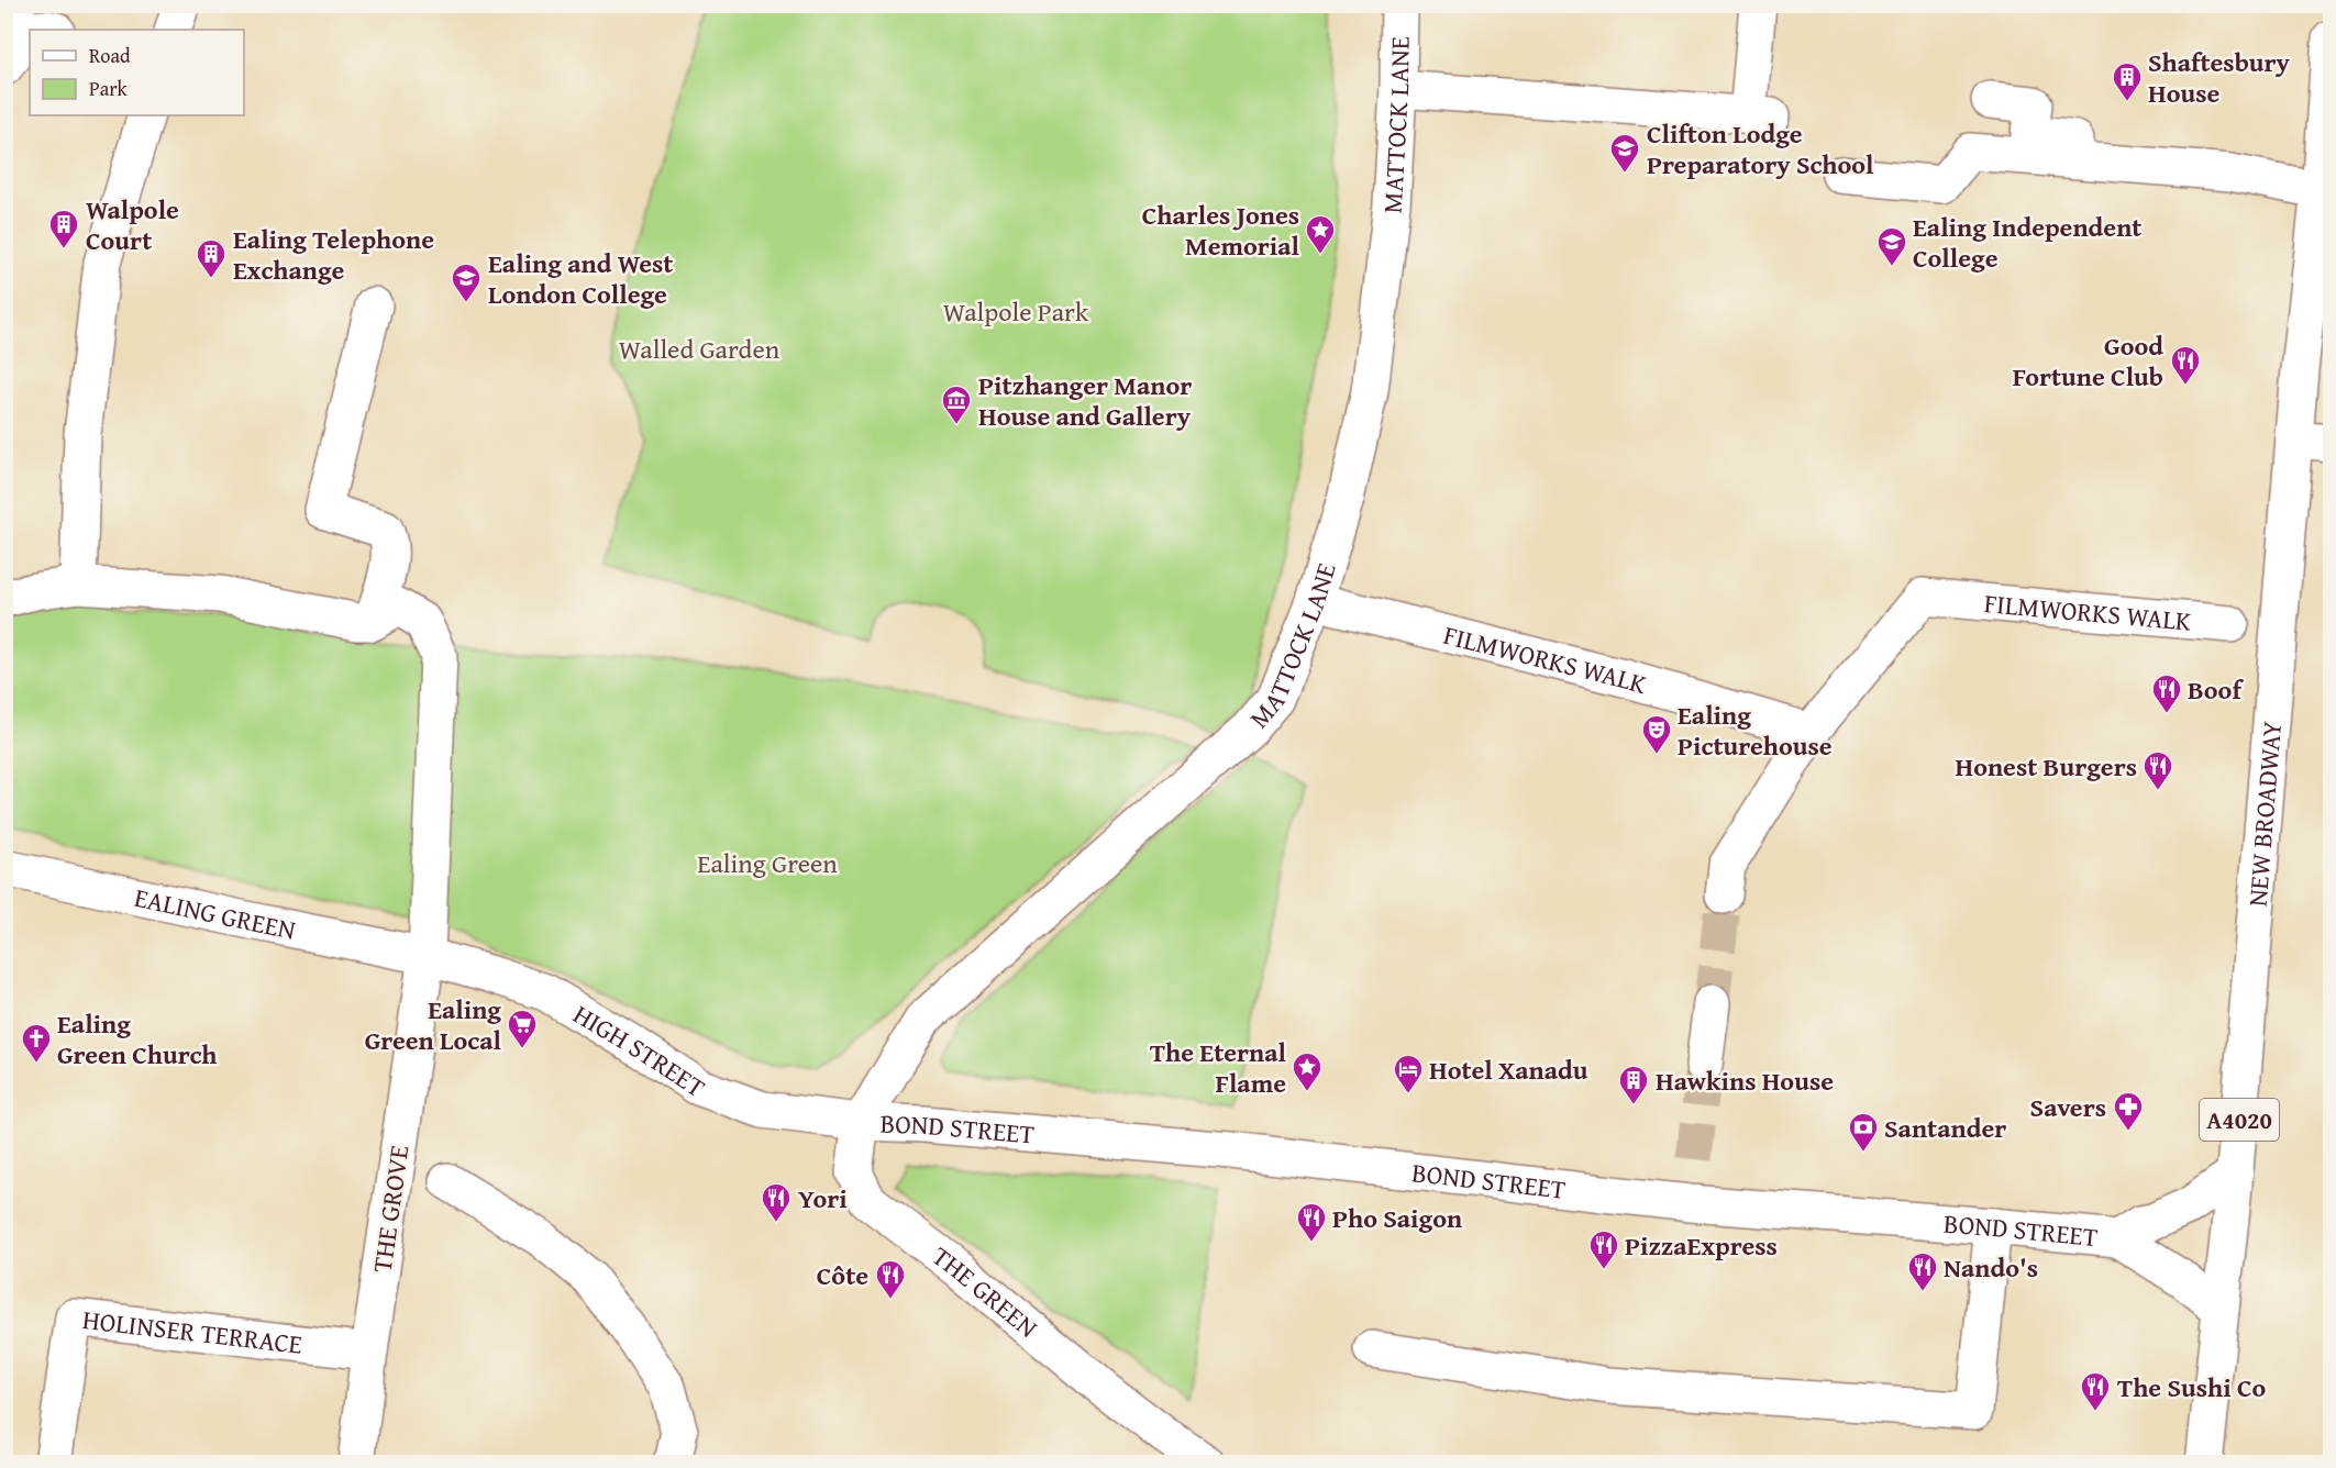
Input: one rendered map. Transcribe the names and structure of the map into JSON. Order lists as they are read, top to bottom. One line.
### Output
{"streets":{"main road":["MATTOCK LANE","FILMWORKS WALK","NEW BROADWAY","EALING GREEN","HIGH STREET","A4020","BOND STREET","THE GROVE","THE GREEN","HOLINSER TERRACE"]},"crossings":[["MATTOCK LANE","FILMWORKS WALK"],["MATTOCK LANE","HIGH STREET"],["MATTOCK LANE","BOND STREET"],["MATTOCK LANE","THE GREEN"],["NEW BROADWAY","A4020"],["NEW BROADWAY","BOND STREET"],["EALING GREEN","HIGH STREET"],["EALING GREEN","THE GROVE"],["HIGH STREET","BOND STREET"],["HIGH STREET","THE GROVE"],["HIGH STREET","THE GREEN"],["BOND STREET","THE GREEN"],["THE GROVE","HOLINSER TERRACE"]],"parks":["Walpole Park","Walled Garden","Ealing Green"],"places":{"building":["Shaftesbury House","Walpole Court","Ealing Telephone Exchange","Hawkins House"],"school or university":["Clifton Lodge Preparatory School","Ealing Independent College","Ealing and West London College"],"place":["Charles Jones Memorial","The Eternal Flame"],"restaurant":["Good Fortune Club","Boof","Honest Burgers","Yori","Pho Saigon","PizzaExpress","Nando's","Côte","The Sushi Co"],"museum":["Pitzhanger Manor House and Gallery"],"theatre":["Ealing Picturehouse"],"supermarket":["Ealing Green Local"],"church":["Ealing Green Church"],"hotel":["Hotel Xanadu"],"pharmacy":["Savers"],"bank":["Santander"]},"legend":["Road","Park"]}
